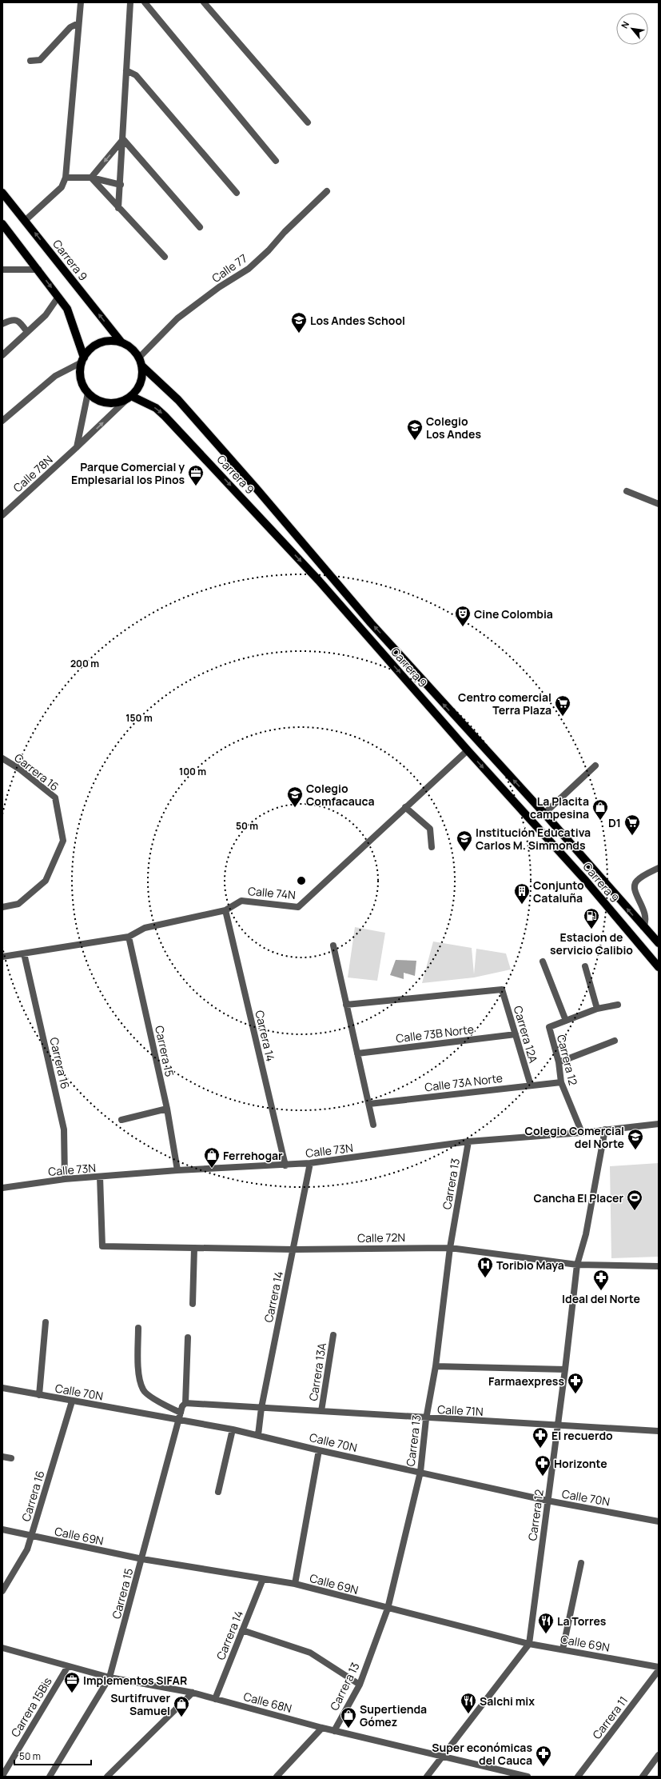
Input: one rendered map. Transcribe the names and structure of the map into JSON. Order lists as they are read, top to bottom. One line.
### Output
{"streets":{"main road":["Carrera 9"],"street":["Calle 77","Calle 78N","Carrera 16","Calle 74N","Calle 73B Norte","Carrera 12A","Carrera 14","Carrera 15","Carrera 12","Calle 73A Norte","Calle 73N","Carrera 13","Calle 72N","Carrera 13A","Calle 70N","Calle 71N","Calle 69N","Calle 68N","Carrera 15Bis","Carrera 11"]},"crossings":[["Carrera 9","Calle 77"],["Carrera 9","Calle 78N"],["Carrera 9","Calle 74N"],["Calle 77","Calle 78N"],["Carrera 16","Calle 74N"],["Carrera 16","Calle 73N"],["Carrera 16","Calle 70N"],["Carrera 16","Calle 69N"],["Calle 74N","Carrera 14"],["Calle 74N","Carrera 15"],["Calle 73B Norte","Carrera 12A"],["Carrera 12A","Calle 73A Norte"],["Carrera 14","Calle 73N"],["Carrera 14","Calle 72N"],["Carrera 14","Calle 70N"],["Carrera 14","Calle 71N"],["Carrera 14","Calle 69N"],["Carrera 14","Calle 68N"],["Carrera 15","Calle 73N"],["Carrera 15","Calle 70N"],["Carrera 15","Calle 71N"],["Carrera 15","Calle 69N"],["Carrera 15","Calle 68N"],["Carrera 12","Calle 73A Norte"],["Carrera 12","Calle 73N"],["Carrera 12","Calle 72N"],["Carrera 12","Calle 70N"],["Carrera 12","Calle 71N"],["Carrera 12","Calle 69N"],["Carrera 12","Calle 68N"],["Calle 73N","Carrera 13"],["Calle 73N","Calle 72N"],["Carrera 13","Calle 72N"],["Carrera 13","Calle 70N"],["Carrera 13","Calle 71N"],["Carrera 13","Calle 69N"],["Carrera 13","Calle 68N"],["Carrera 13A","Calle 71N"],["Calle 68N","Carrera 15Bis"]],"one_way":["Calle 78N"],"places":{"school or university":["Los Andes School","Colegio Los Andes","Colegio Comfacauca","Institución Educativa Carlos M. Simmonds","Colegio Comercial del Norte"],"office":["Parque Comercial y Emplesarial los Pinos","Implementos SIFAR"],"theatre":["Cine Colombia"],"supermarket":["Centro comercial Terra Plaza","D1"],"shop":["La Placita campesina","Ferrehogar","Surtifruver Samuel","Supertienda Gómez"],"building":["Conjunto Cataluña"],"fuel station":["Estacion de servicio Calibio"],"sports":["Cancha El Placer"],"hospital":["Toribio Maya"],"pharmacy":["Ideal del Norte","Farmaexpress","El recuerdo","Horizonte","Super económicas del Cauca"],"restaurant":["La Torres","Salchi mix"]},"scale_bar":"50 m","north":"top left","rings":["200 m","150 m","100 m","50 m"]}
